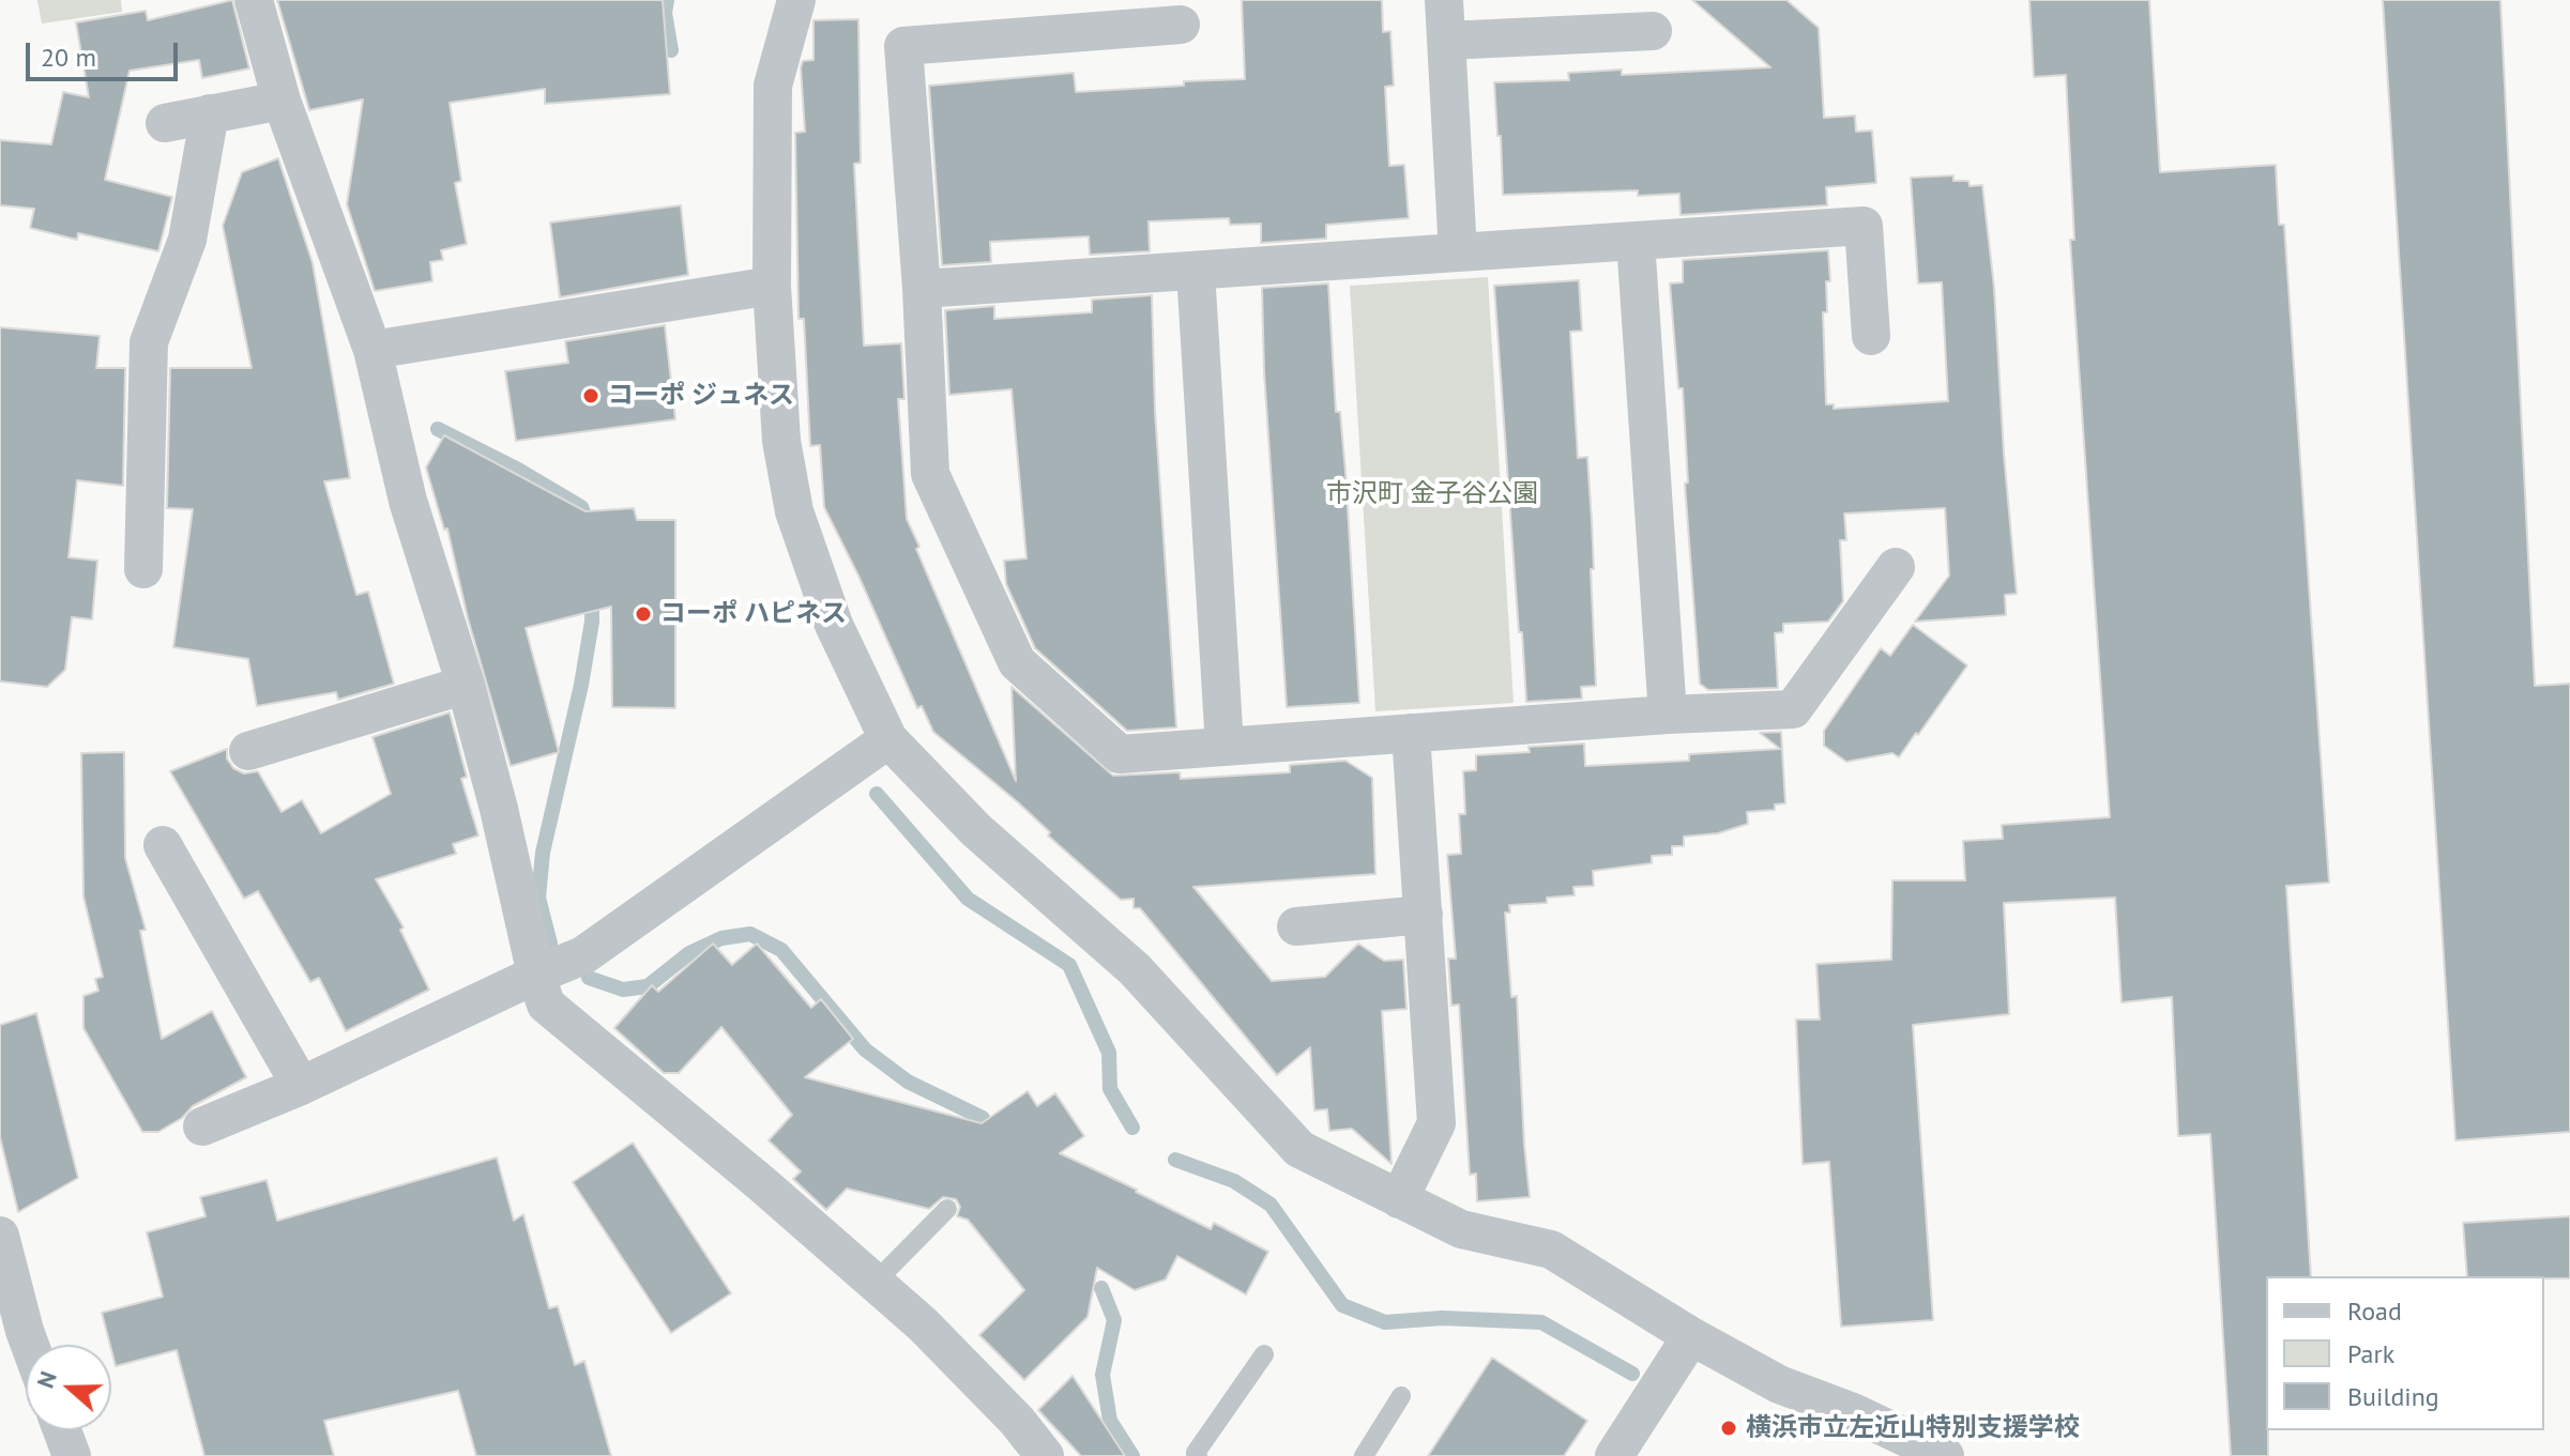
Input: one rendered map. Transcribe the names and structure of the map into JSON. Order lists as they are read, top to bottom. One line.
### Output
{"parks":["市沢町 金子谷公園"],"places":["コーポ ジュネス","コーポ ハピネス","横浜市立左近山特別支援学校"],"legend":["Road","Park","Building"],"scale_bar":"20 m","north":"left"}
